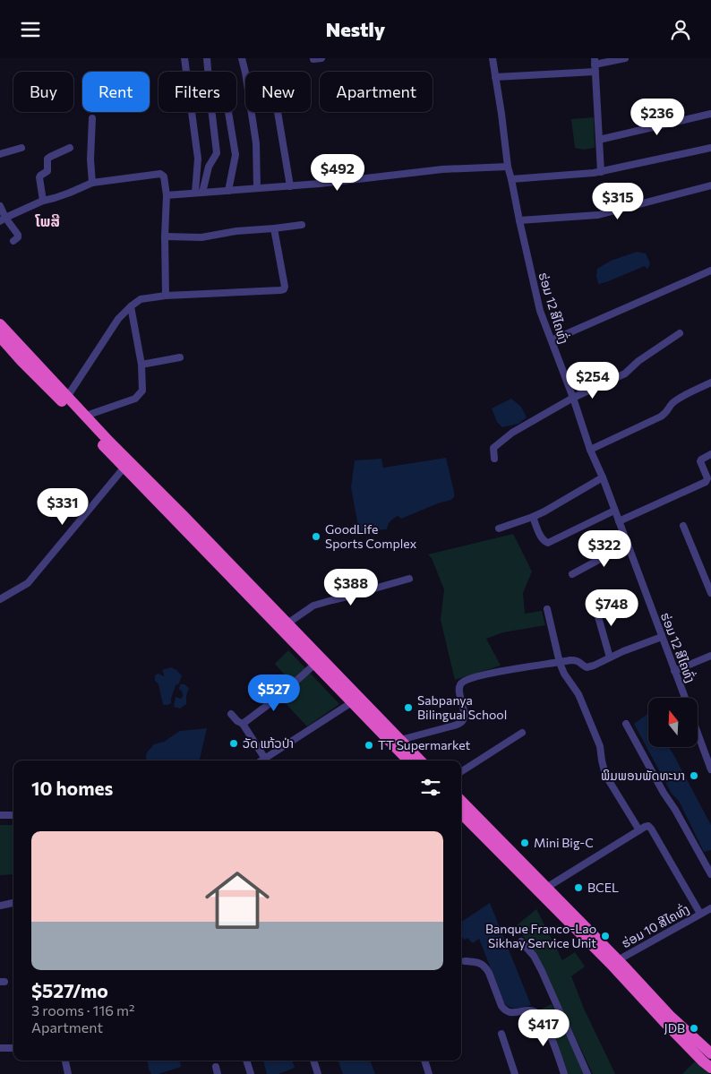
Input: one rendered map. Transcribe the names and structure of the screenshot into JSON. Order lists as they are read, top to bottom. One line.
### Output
{"streets":{"street":["ຮ່ອມ 12 ສີໄຄທົ່ງ","ຮ່ອມ 10 ສີໄຄທົ່ງ"]},"districts":["ໂພສີ"],"places":["GoodLife Sports Complex","Sabpanya Bilingual School","ວັດ ແກ້ວປ່າ","TT Supermarket","ພິມພອນພັດທະນາ","Mini Big-C","BCEL","Banque Franco-Lao Sikhay Service Unit","JDB"],"north":"top","page":{"header":"Nestly","chip":["Buy","Rent","Filters","New","Apartment"],"price":["$236","$492","$315","$254","$331","$322","$388","$748","$527","$417"],"heading":"10 homes","list":[{"name":"$527/mo","note":"3 rooms · 116 m² · Apartment"}]}}
